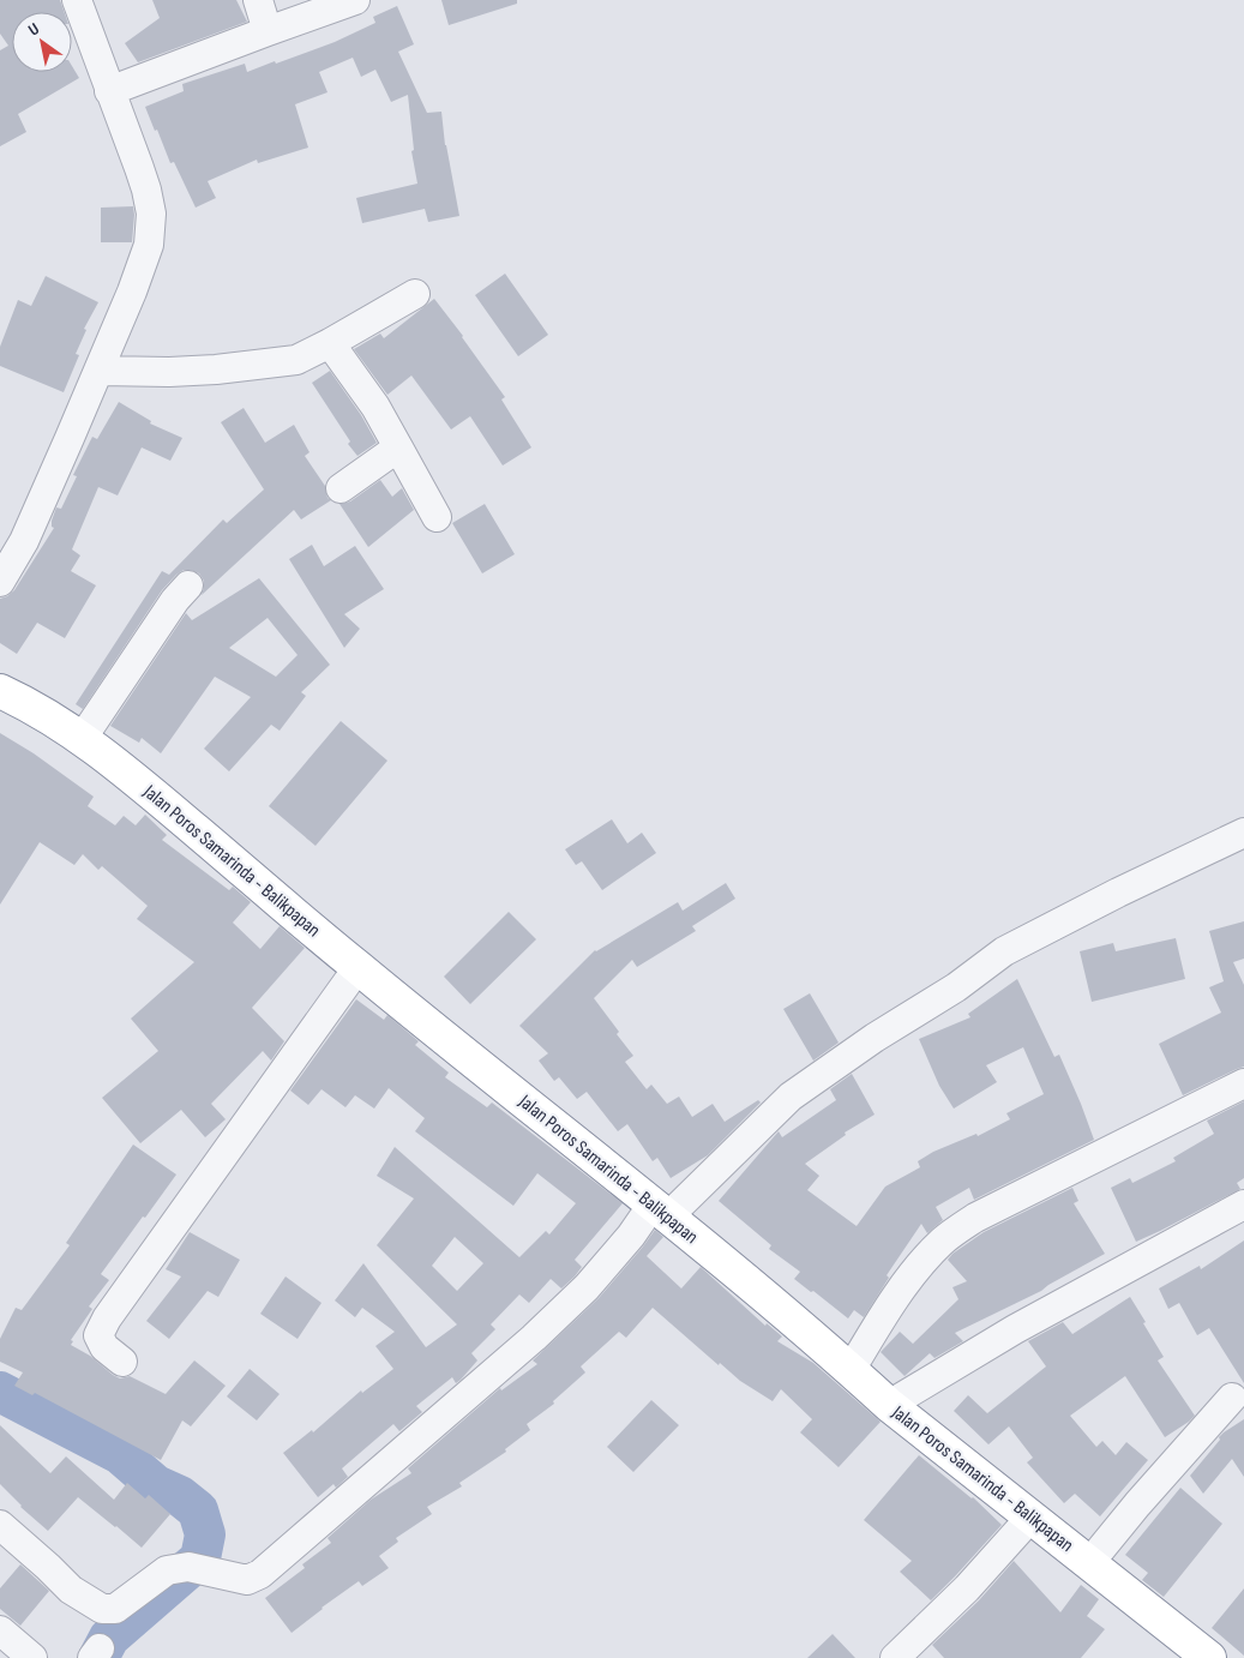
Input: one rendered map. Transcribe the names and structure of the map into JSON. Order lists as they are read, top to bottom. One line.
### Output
{"streets":{"highway":["Jalan Poros Samarinda - Balikpapan"]},"north":"top left"}
